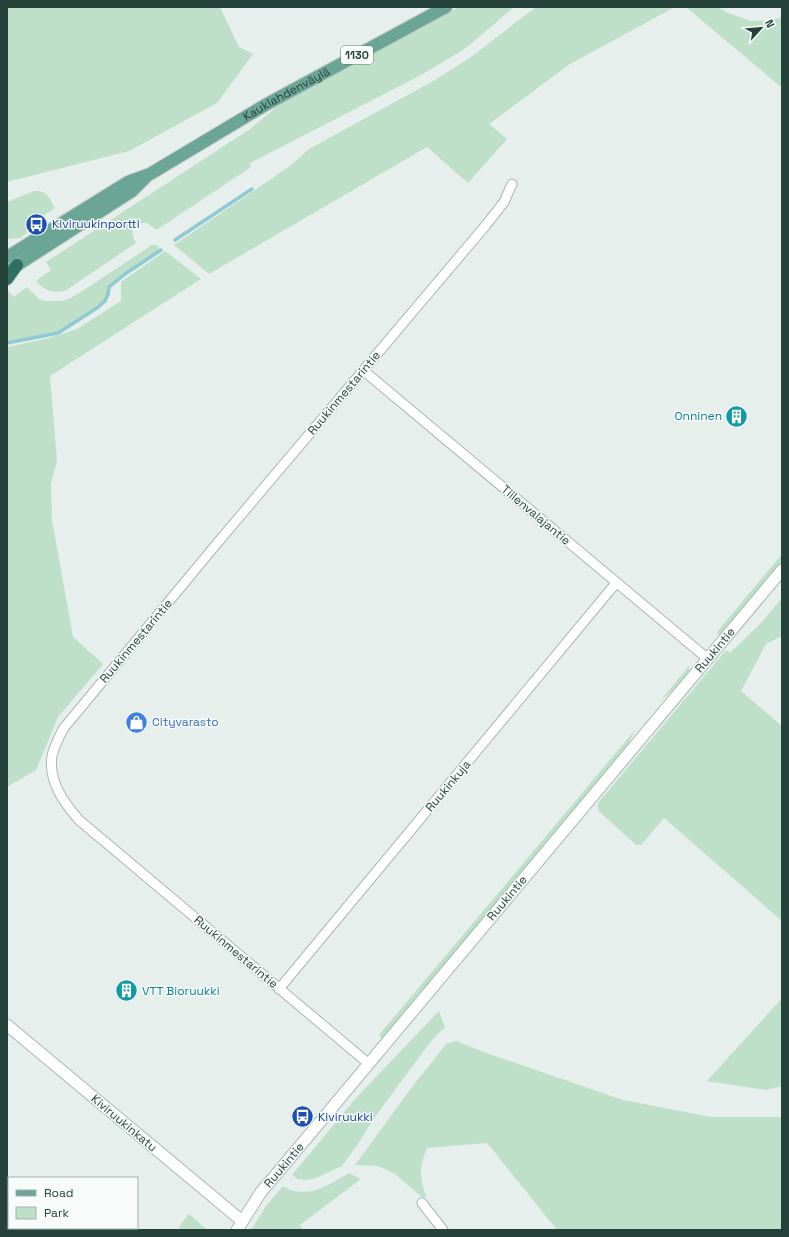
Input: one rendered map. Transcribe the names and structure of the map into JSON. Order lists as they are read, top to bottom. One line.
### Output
{"streets":{"main road":["1130","Kauklahdenväylä"],"street":["Ruukinmestarintie","Tiilenvalajantie","Ruukintie","Ruukinkuja","Kiviruukinkatu"]},"crossings":[["Ruukinmestarintie","Tiilenvalajantie"],["Ruukinmestarintie","Ruukintie"],["Ruukinmestarintie","Ruukinkuja"],["Tiilenvalajantie","Ruukintie"],["Tiilenvalajantie","Ruukinkuja"],["Ruukintie","Kiviruukinkatu"]],"places":{"bus stop":["Kiviruukinportti","Kiviruukki"],"building":["Onninen","VTT Bioruukki"],"shop":["Cityvarasto"]},"legend":["Road","Park"],"north":"top right"}
